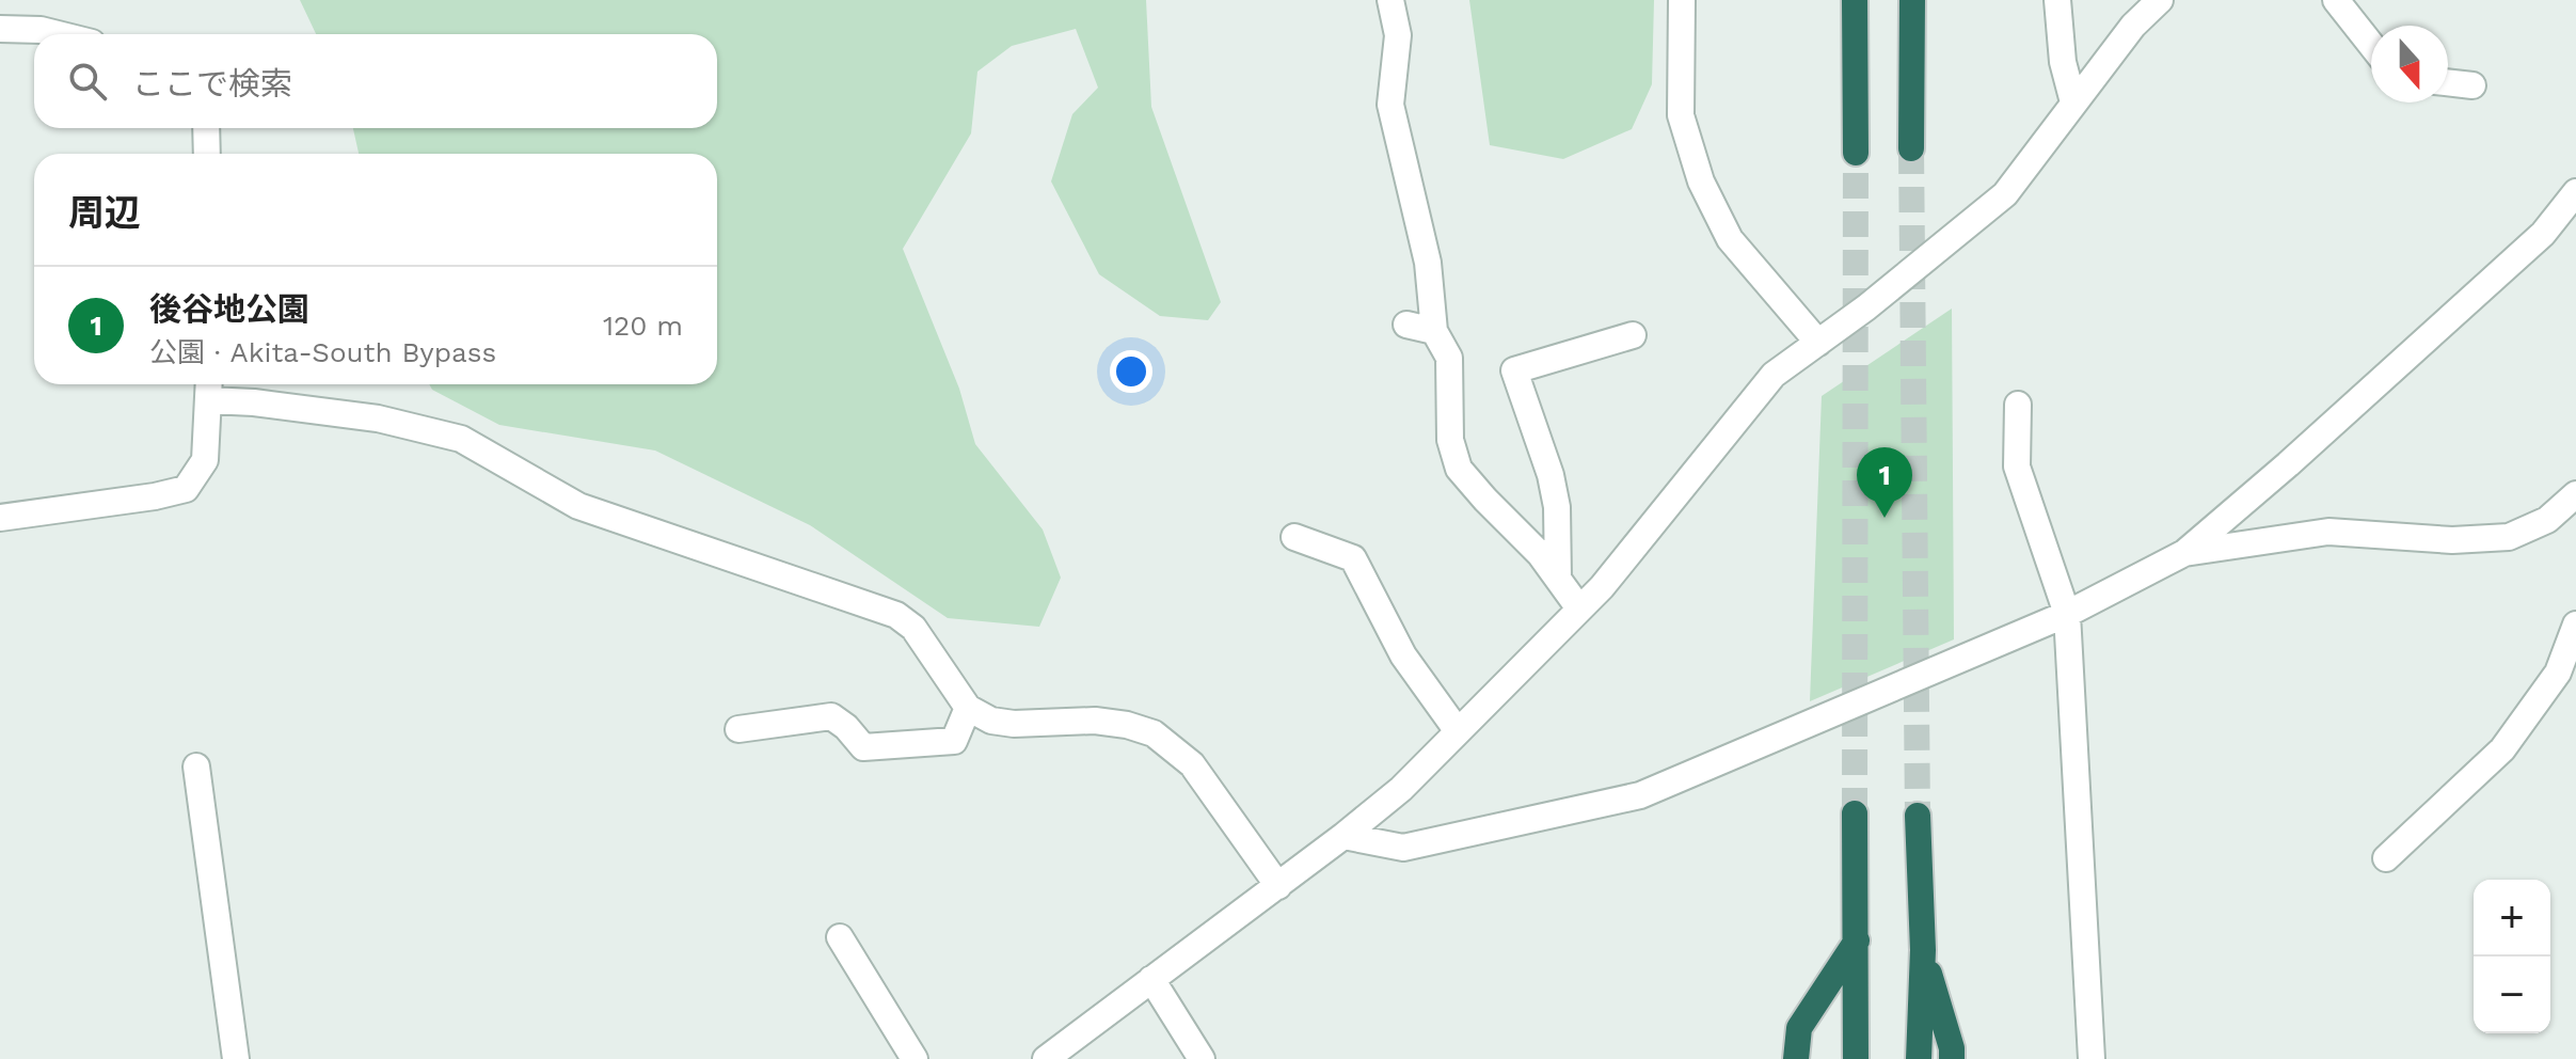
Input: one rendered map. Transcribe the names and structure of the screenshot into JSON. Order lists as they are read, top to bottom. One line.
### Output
{"north":"bottom","page":{"search":"ここで検索","heading":"周辺","list":[{"mark":"1","name":"後谷地公園","note":"公園 · Akita-South Bypass","value":"120 m"}],"pins":"1","map_buttons":["+","−"]}}
